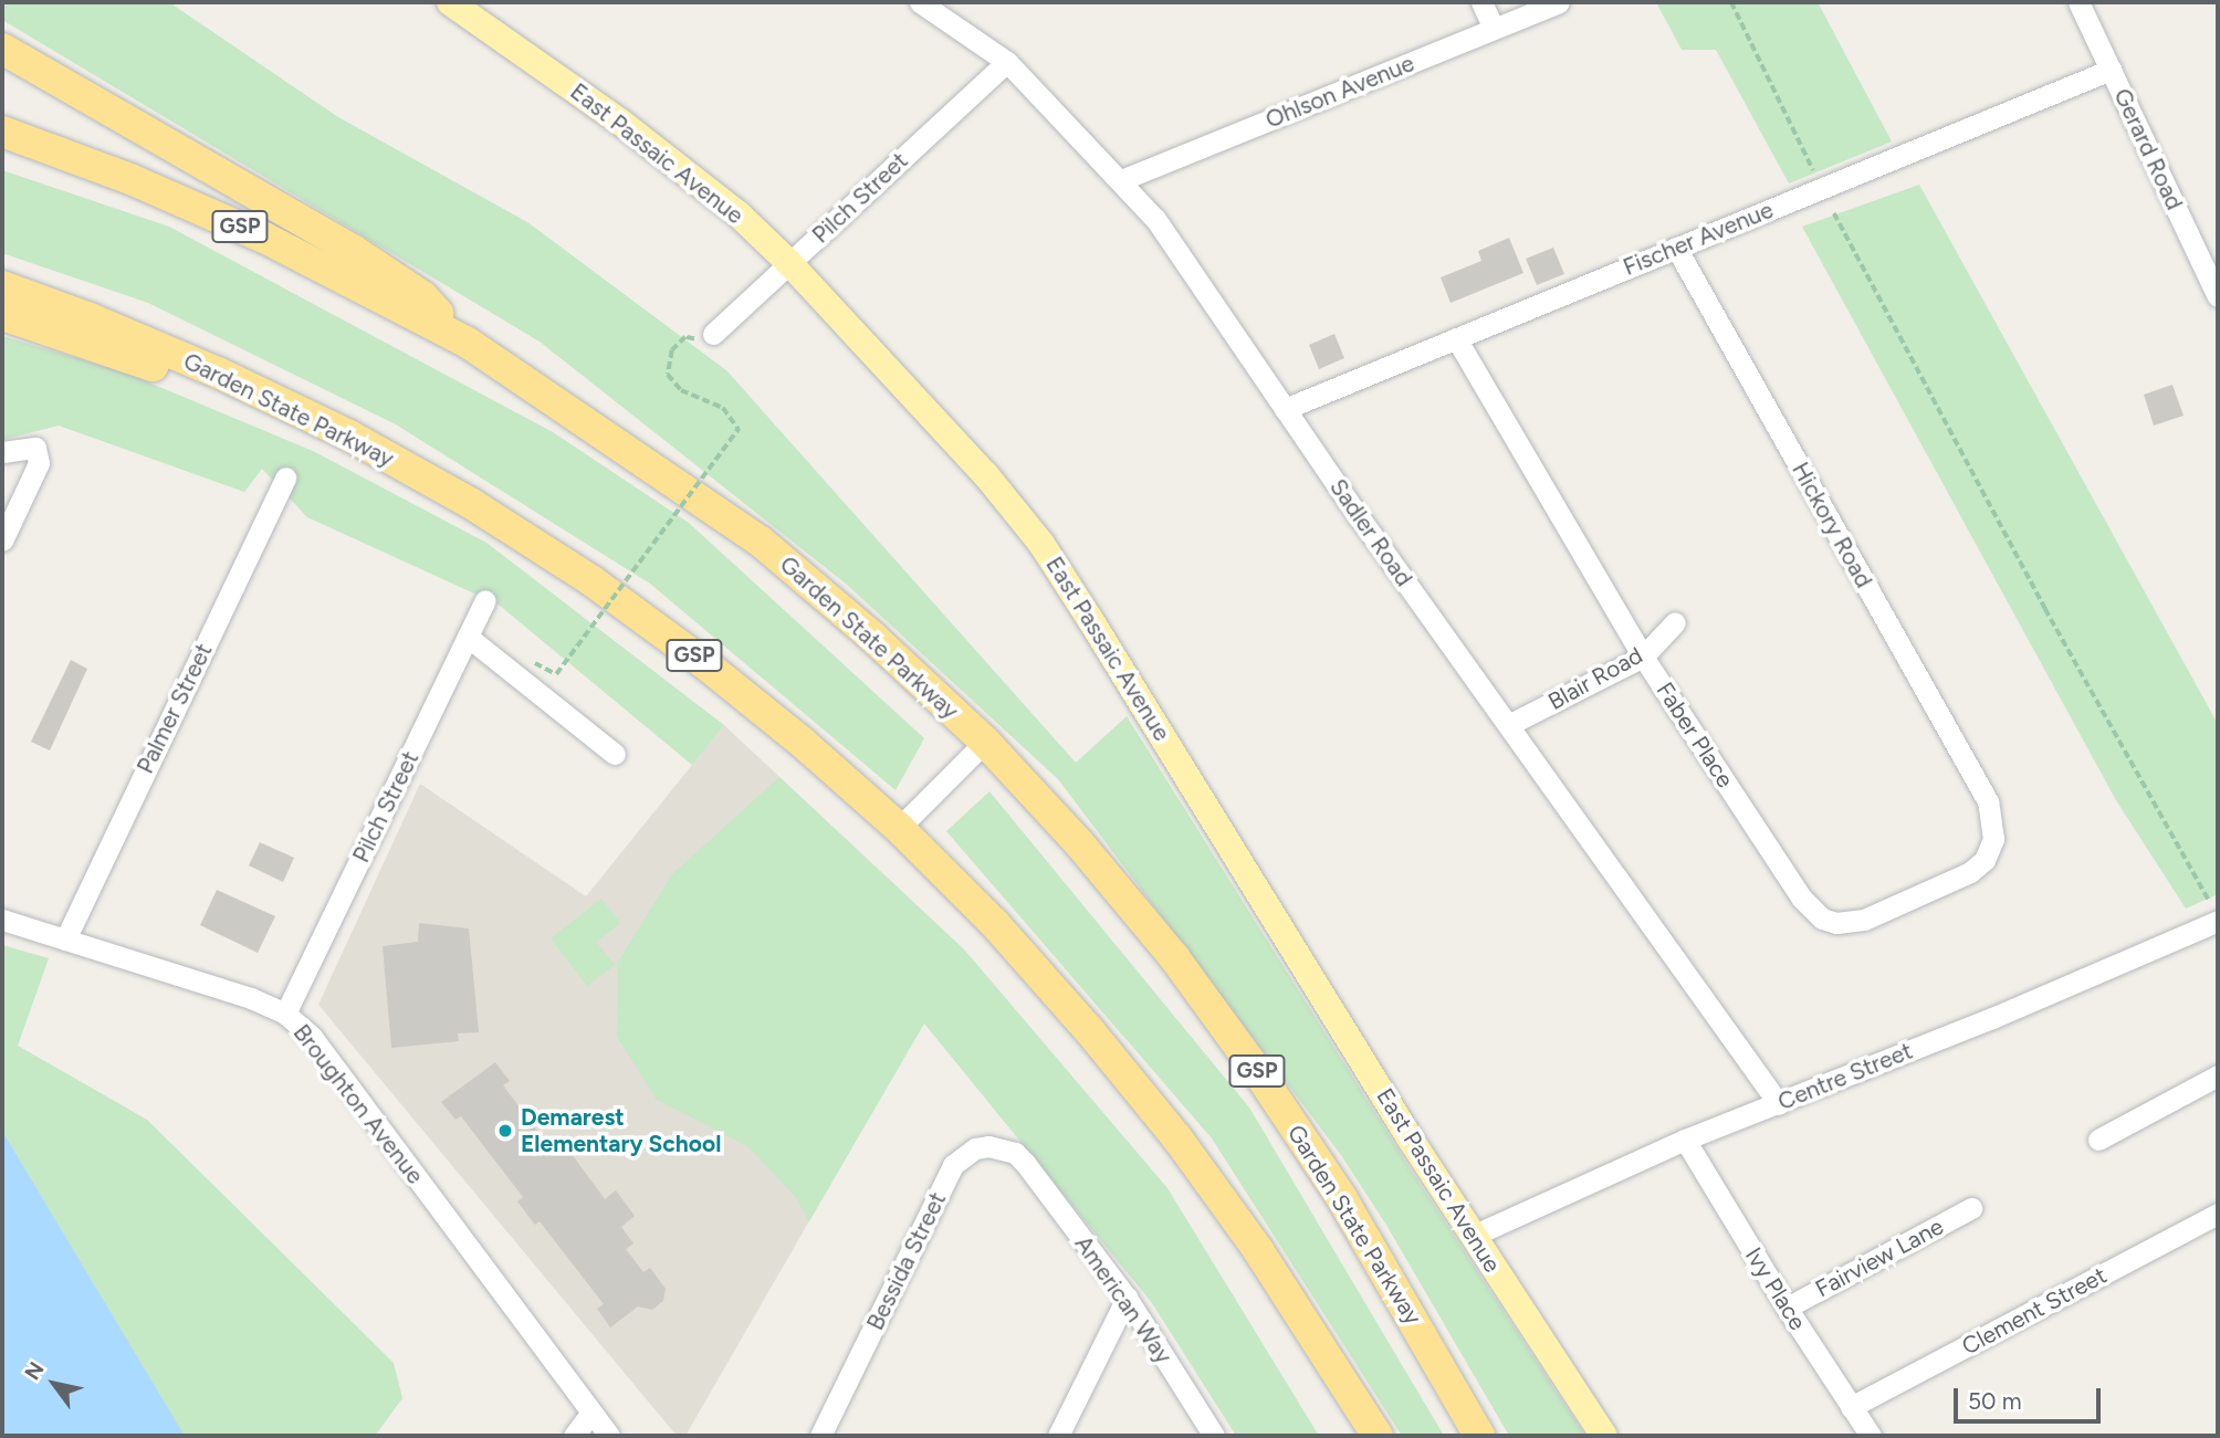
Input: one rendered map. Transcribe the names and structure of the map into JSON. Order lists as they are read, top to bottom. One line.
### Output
{"streets":{"highway":["GSP","Garden State Parkway"],"main road":["East Passaic Avenue"],"street":["Ohlson Avenue","Gerard Road","Pilch Street","Fischer Avenue","Hickory Road","Sadler Road","Blair Road","Palmer Street","Faber Place","Centre Street","Broughton Avenue","Fairview Lane","Bessida Street","Ivy Place","American Way","Clement Street"]},"crossings":[["Ohlson Avenue","Sadler Road"],["Gerard Road","Fischer Avenue"],["East Passaic Avenue","Pilch Street"],["East Passaic Avenue","Centre Street"],["Pilch Street","Sadler Road"],["Pilch Street","Broughton Avenue"],["Fischer Avenue","Hickory Road"],["Fischer Avenue","Sadler Road"],["Fischer Avenue","Faber Place"],["Hickory Road","Faber Place"],["Sadler Road","Blair Road"],["Sadler Road","Centre Street"],["Blair Road","Faber Place"],["Palmer Street","Broughton Avenue"],["Centre Street","Ivy Place"],["Fairview Lane","Ivy Place"],["Bessida Street","American Way"],["Ivy Place","Clement Street"]],"places":["Demarest Elementary School"],"scale_bar":"50 m","north":"top left"}
